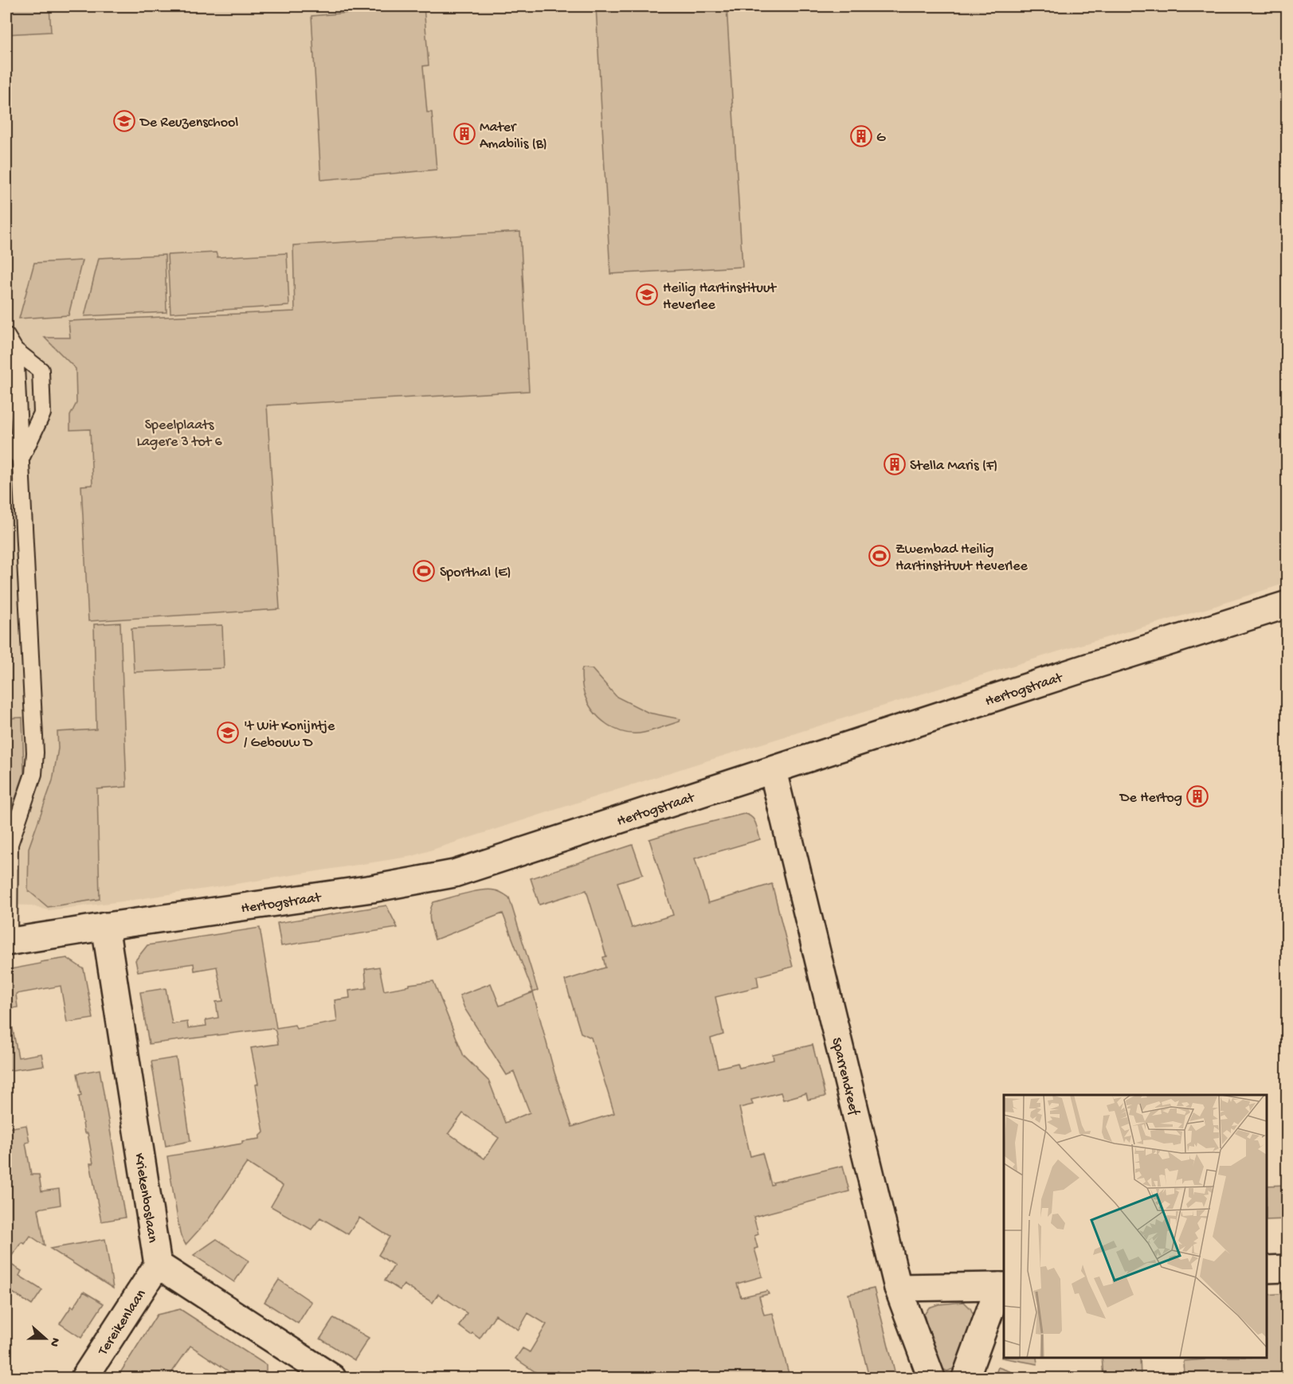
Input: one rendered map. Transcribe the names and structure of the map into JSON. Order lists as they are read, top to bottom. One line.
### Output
{"streets":{"street":["Hertogstraat","Sparrendreef","Kriekenboslaan","Tereikenlaan"]},"crossings":[["Hertogstraat","Sparrendreef"],["Hertogstraat","Kriekenboslaan"],["Kriekenboslaan","Tereikenlaan"]],"parks":["Speelplaats Lagere 3 tot 6"],"places":{"school or university":["De Reuzenschool","Heilig Hartinstituut Heverlee","'t Wit Konijntje / Gebouw D"],"building":["Mater Amabilis (B)","G","Stella Maris (F)","De Hertog"],"sports":["Zwembad Heilig Hartinstituut Heverlee","Sporthal (E)"]},"north":"right"}
